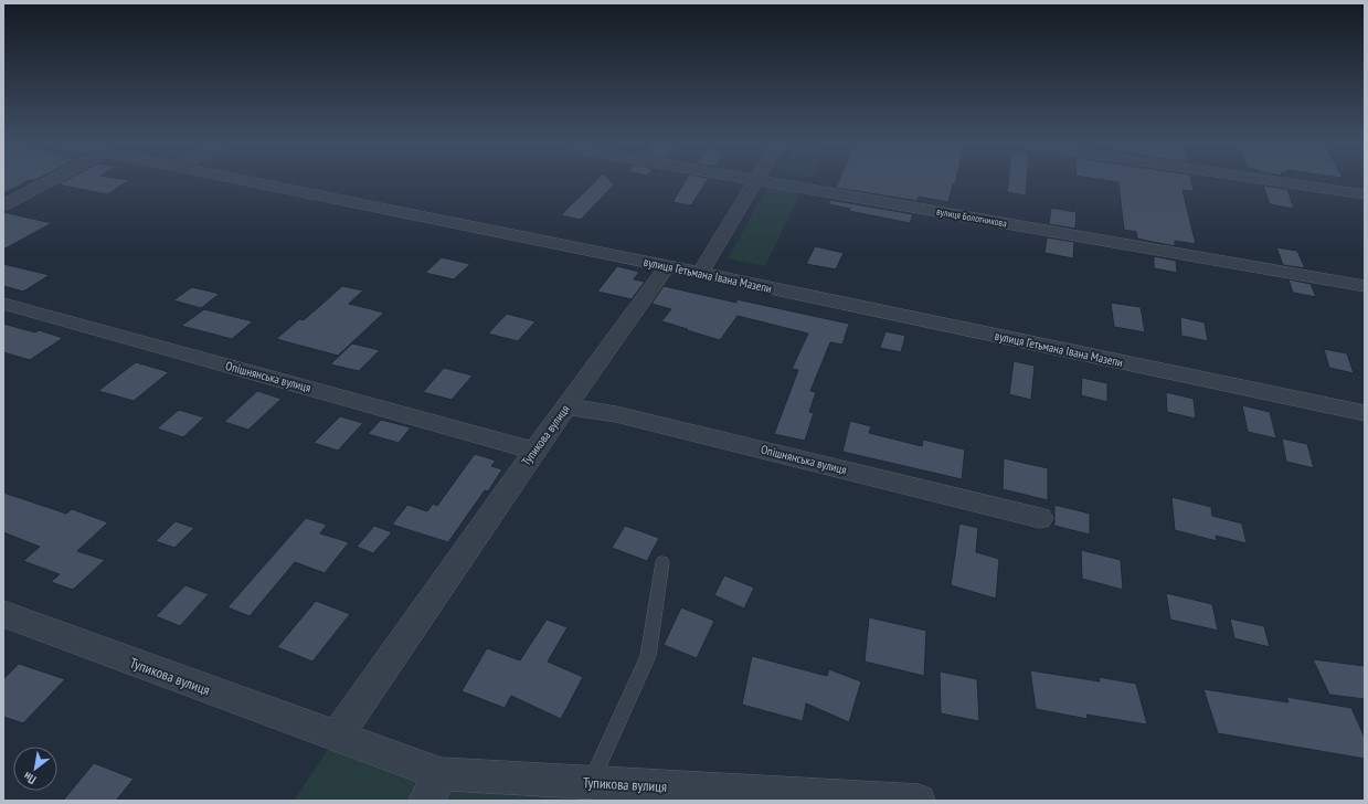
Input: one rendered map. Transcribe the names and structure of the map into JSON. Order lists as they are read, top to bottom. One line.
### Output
{"streets":{"street":["вулиця Болотникова","вулиця Гетьмана Івана Мазепи","Опішнянська вулиця","Тупикова вулиця"]},"crossings":[["вулиця Гетьмана Івана Мазепи","Тупикова вулиця"],["Опішнянська вулиця","Тупикова вулиця"]],"north":"bottom left"}
